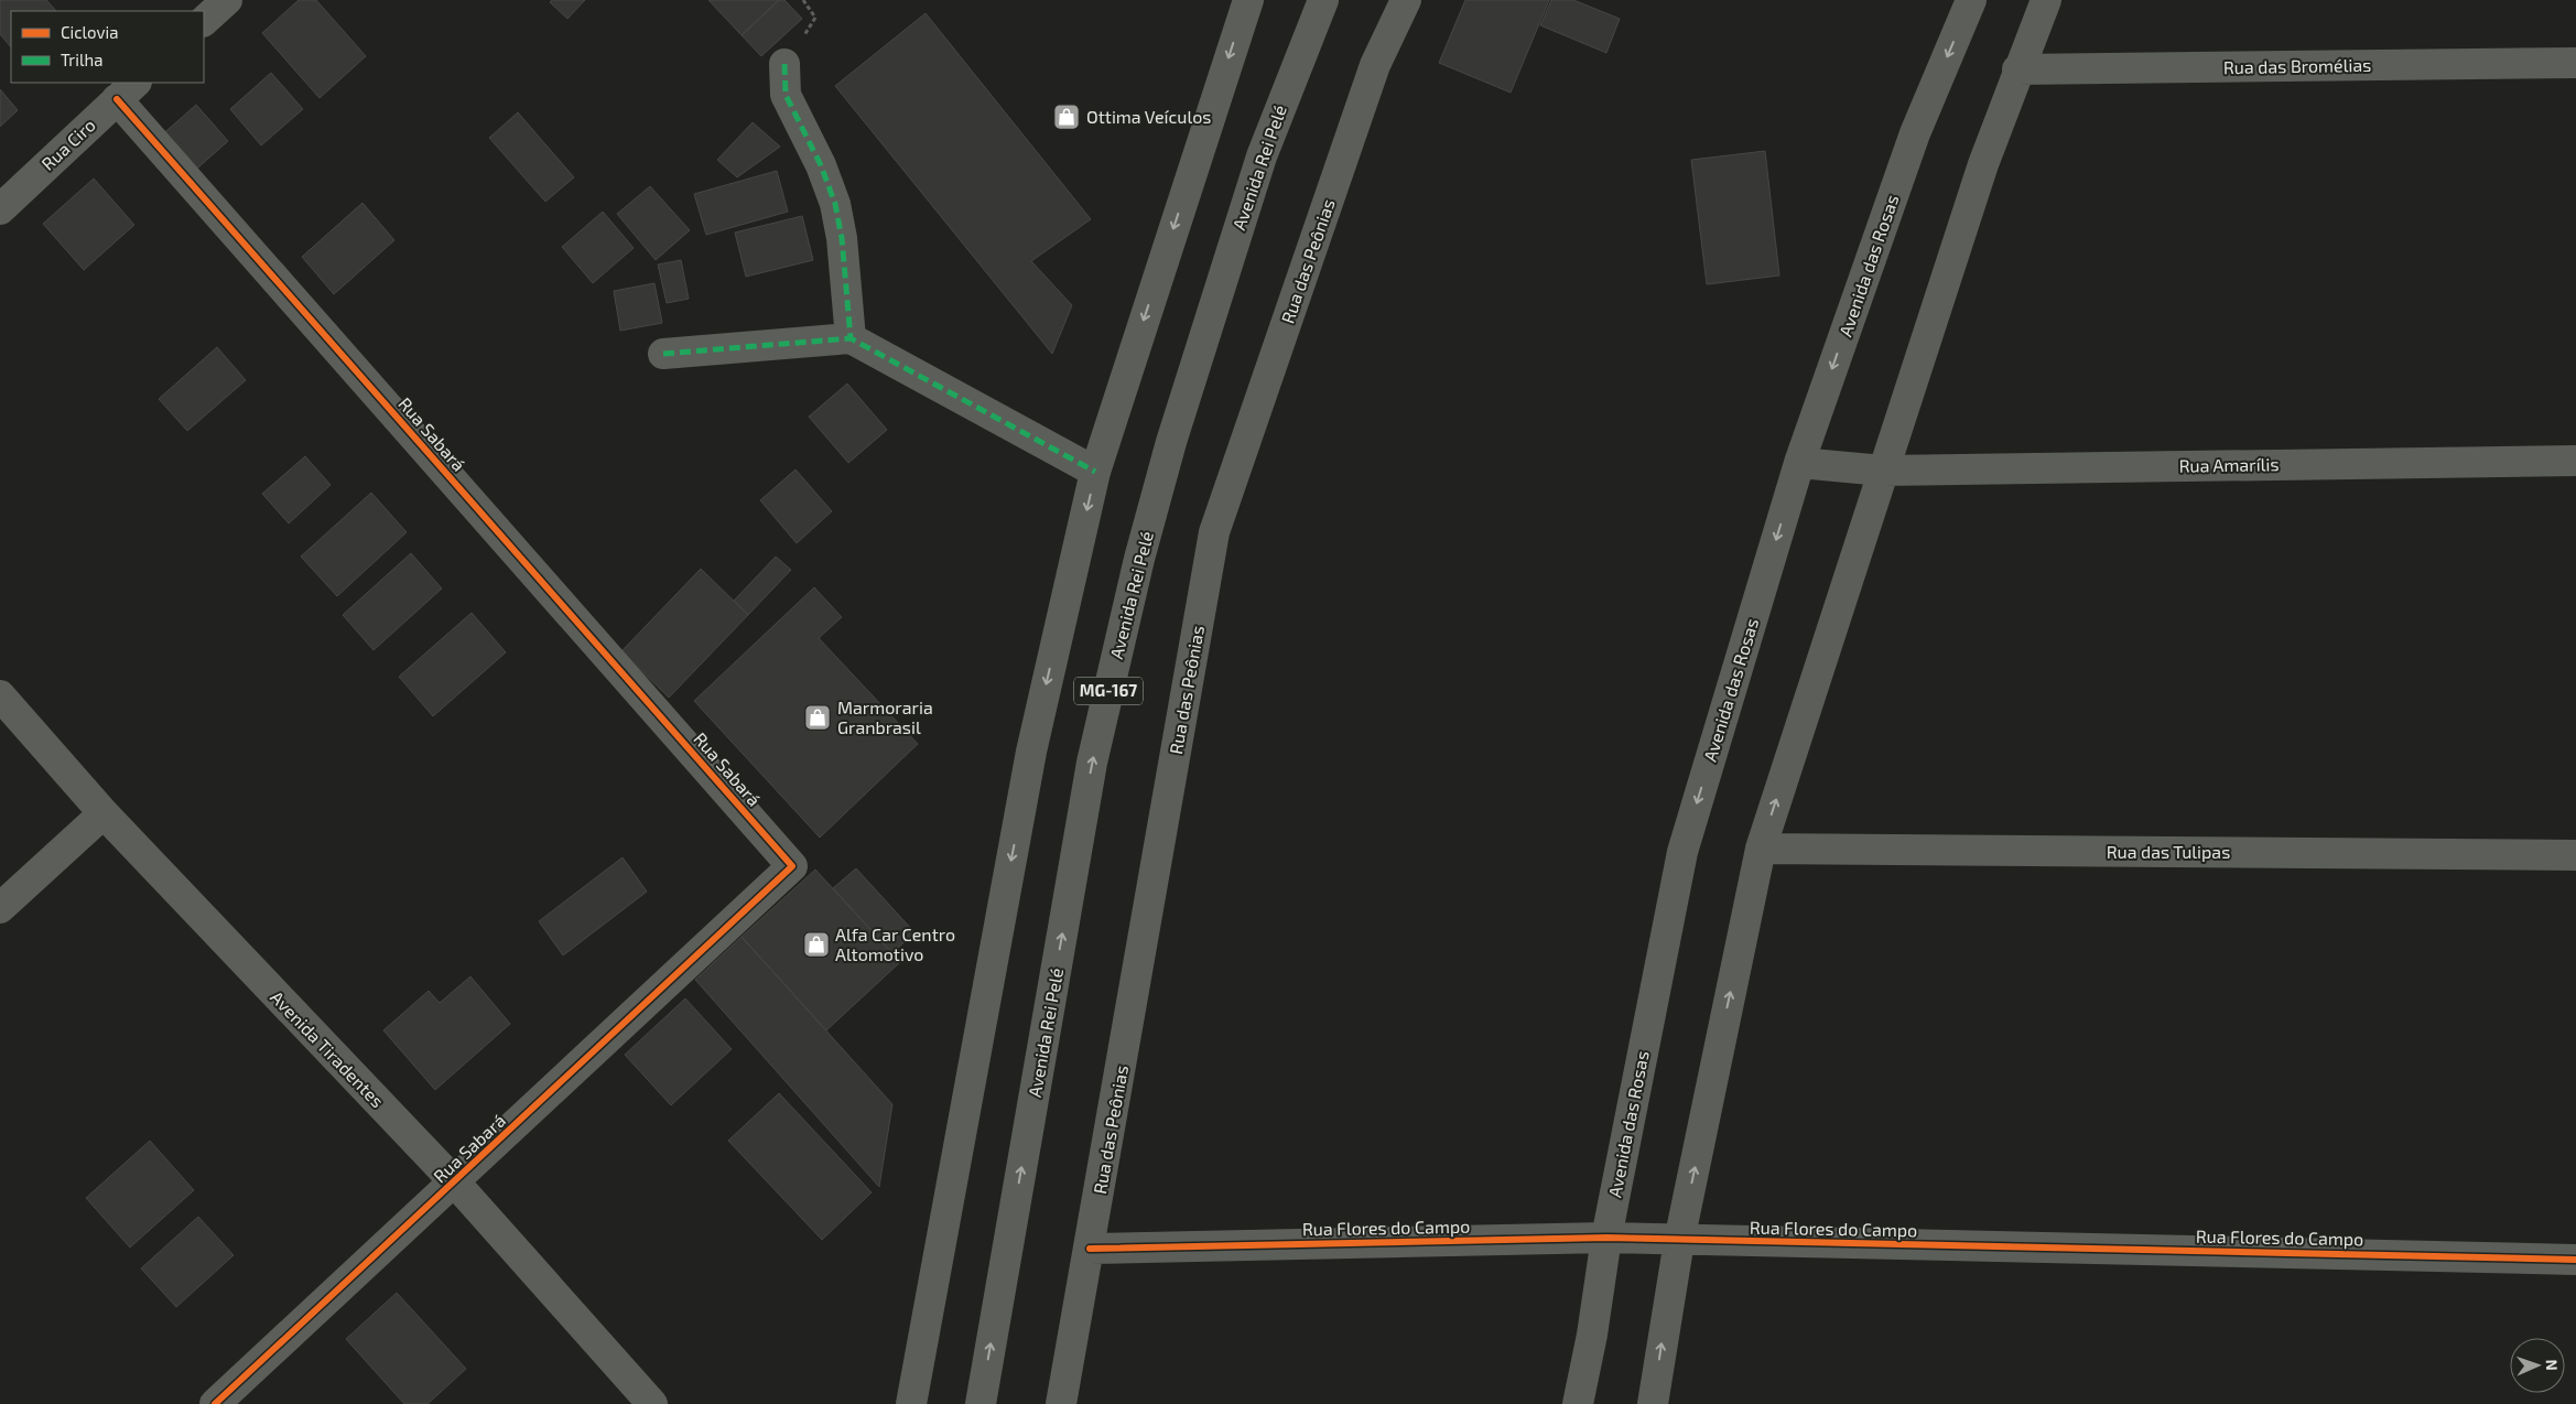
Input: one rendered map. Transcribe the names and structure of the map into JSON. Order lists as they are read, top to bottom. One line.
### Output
{"streets":{"main road":["Avenida Rei Pelé","MG-167"],"street":["Rua das Bromélias","Rua Ciro","Rua das Peônias","Avenida das Rosas","Rua Sabará","Rua Amarílis","Rua das Tulipas","Avenida Tiradentes","Rua Flores do Campo"]},"crossings":[["Rua Ciro","Rua Sabará"],["Rua das Peônias","Rua Flores do Campo"],["Avenida das Rosas","Rua Amarílis"],["Avenida das Rosas","Rua Flores do Campo"],["Rua Sabará","Avenida Tiradentes"]],"places":{"shop":["Ottima Veículos","Marmoraria Granbrasil","Alfa Car Centro Altomotivo"]},"legend":["Ciclovia","Trilha"],"north":"right"}
